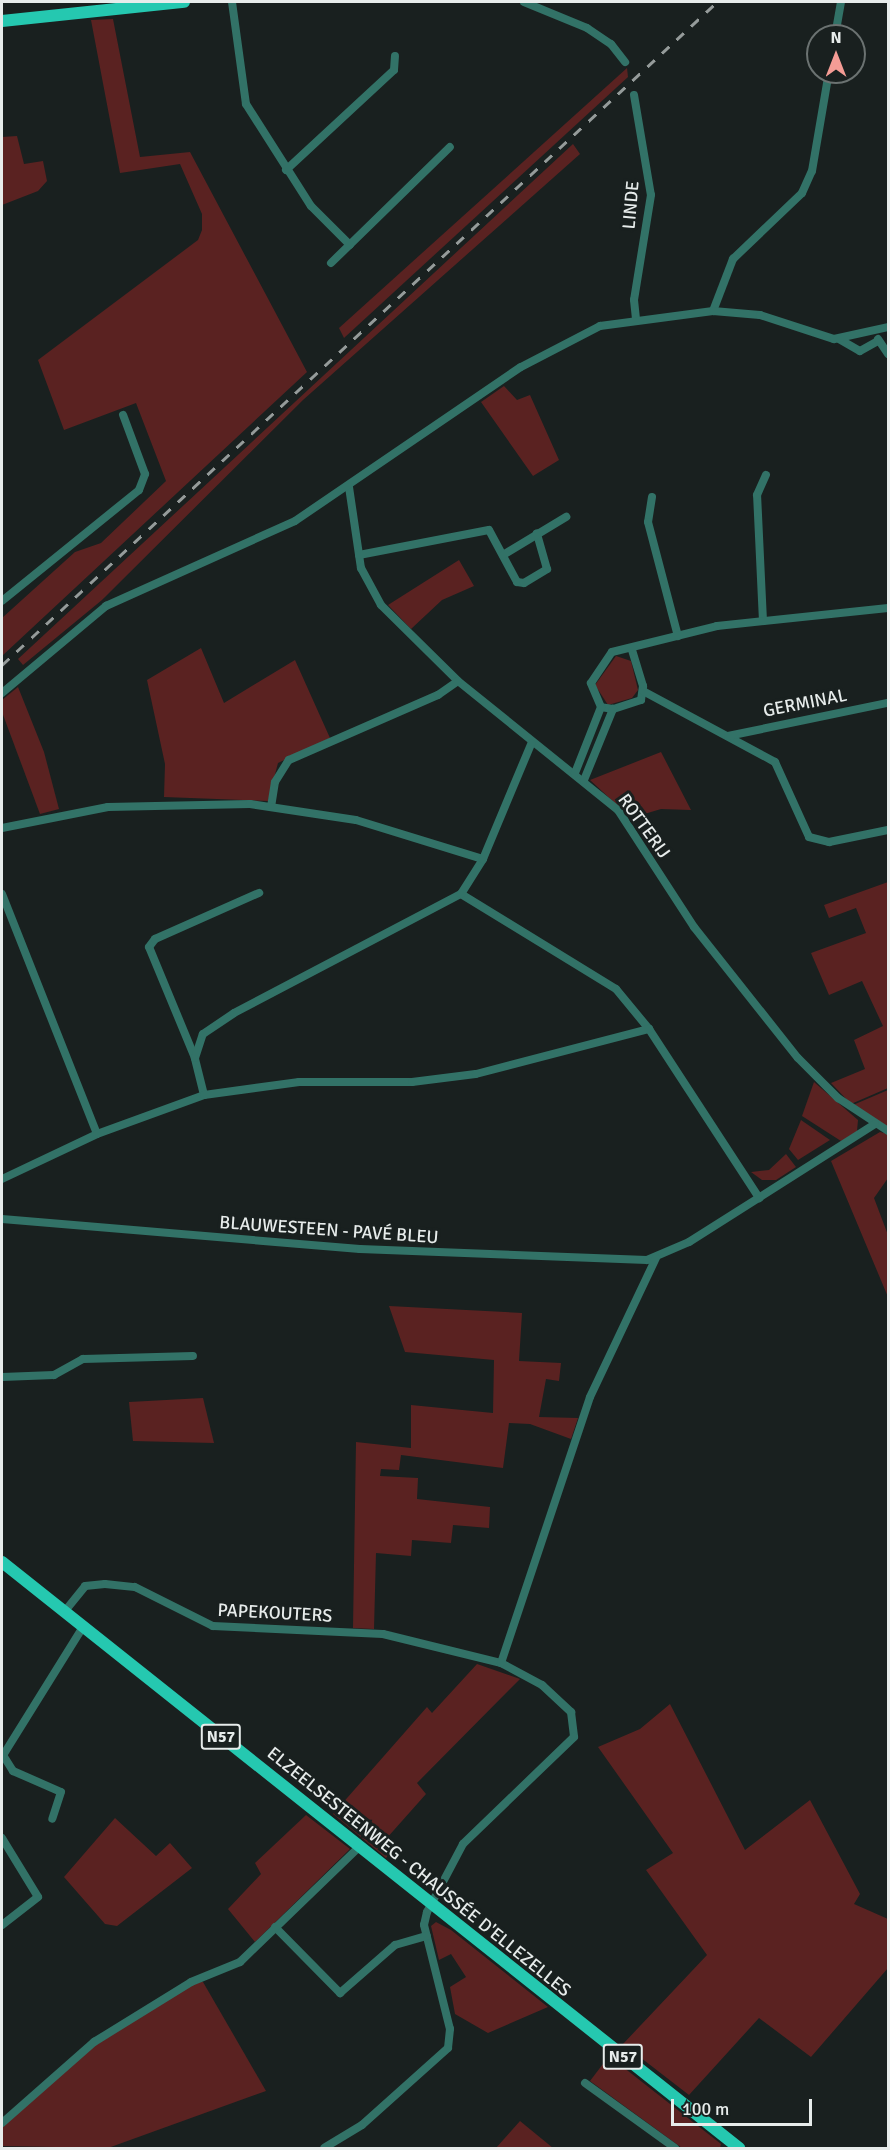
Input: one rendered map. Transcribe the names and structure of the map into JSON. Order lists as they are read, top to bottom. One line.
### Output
{"streets":{"main road":["N57","ELZEELSESTEENWEG - CHAUSSÉE D'ELLEZELLES"],"street":["LINDE","GERMINAL","ROTTERIJ","BLAUWESTEEN - PAVÉ BLEU","PAPEKOUTERS"]},"crossings":[["PAPEKOUTERS","ELZEELSESTEENWEG - CHAUSSÉE D'ELLEZELLES"]],"scale_bar":"100 m","north":"top"}
